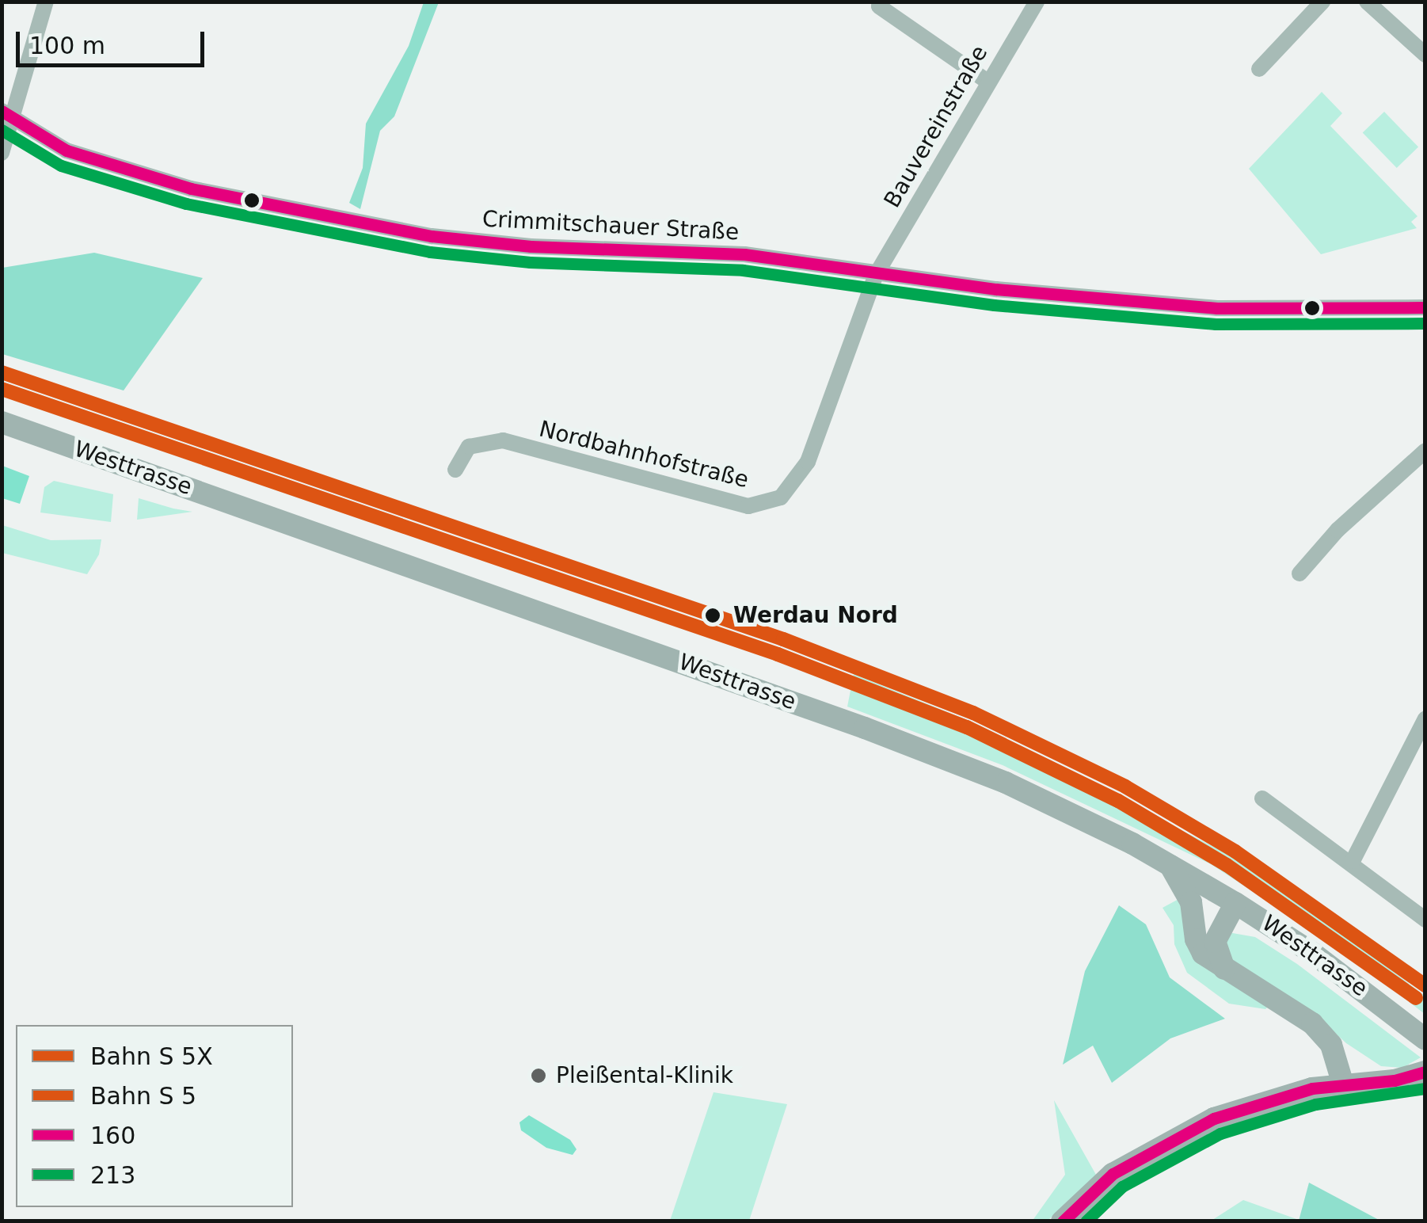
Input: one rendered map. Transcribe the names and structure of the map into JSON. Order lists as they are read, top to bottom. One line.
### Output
{"streets":{"main road":["Westtrasse"],"street":["Bauvereinstraße","Crimmitschauer Straße","Nordbahnhofstraße"]},"crossings":[["Bauvereinstraße","Crimmitschauer Straße"],["Bauvereinstraße","Nordbahnhofstraße"],["Crimmitschauer Straße","Nordbahnhofstraße"]],"places":["Werdau Nord","Pleißental-Klinik"],"lines":["transit line 160","transit line 213"],"legend":["Bahn S 5X","Bahn S 5","160","213"],"scale_bar":"100 m"}
